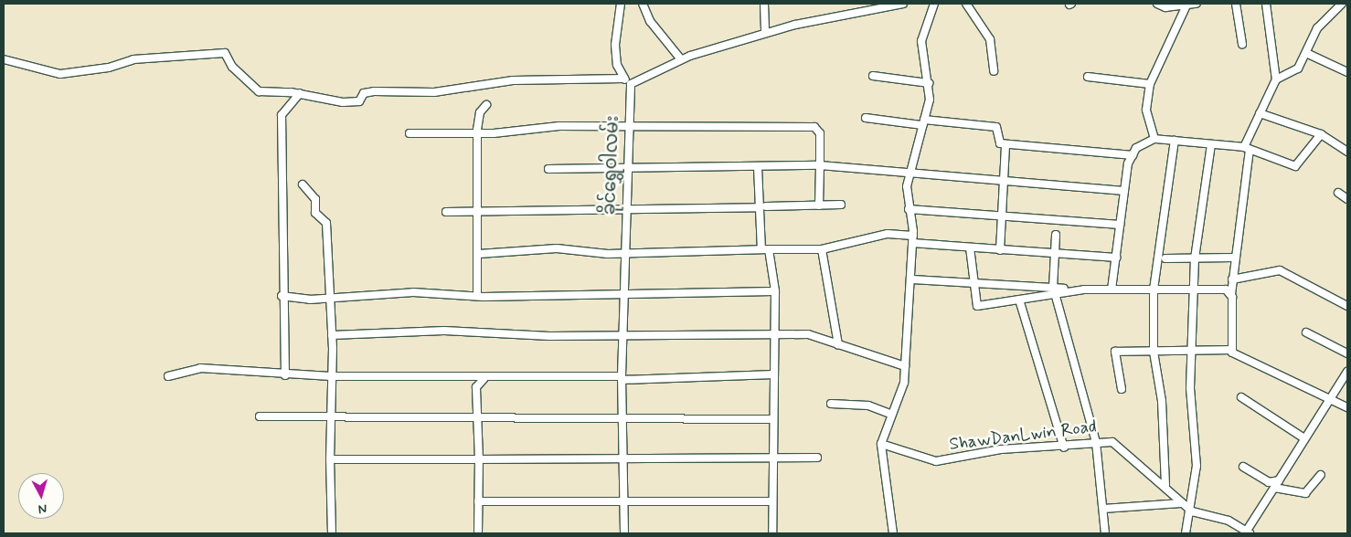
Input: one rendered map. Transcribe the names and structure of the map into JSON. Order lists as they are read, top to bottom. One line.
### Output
{"streets":{"street":["ခိုင်ရွှေဝါလမ်း","ShawDanLwin Road"]},"north":"bottom"}
